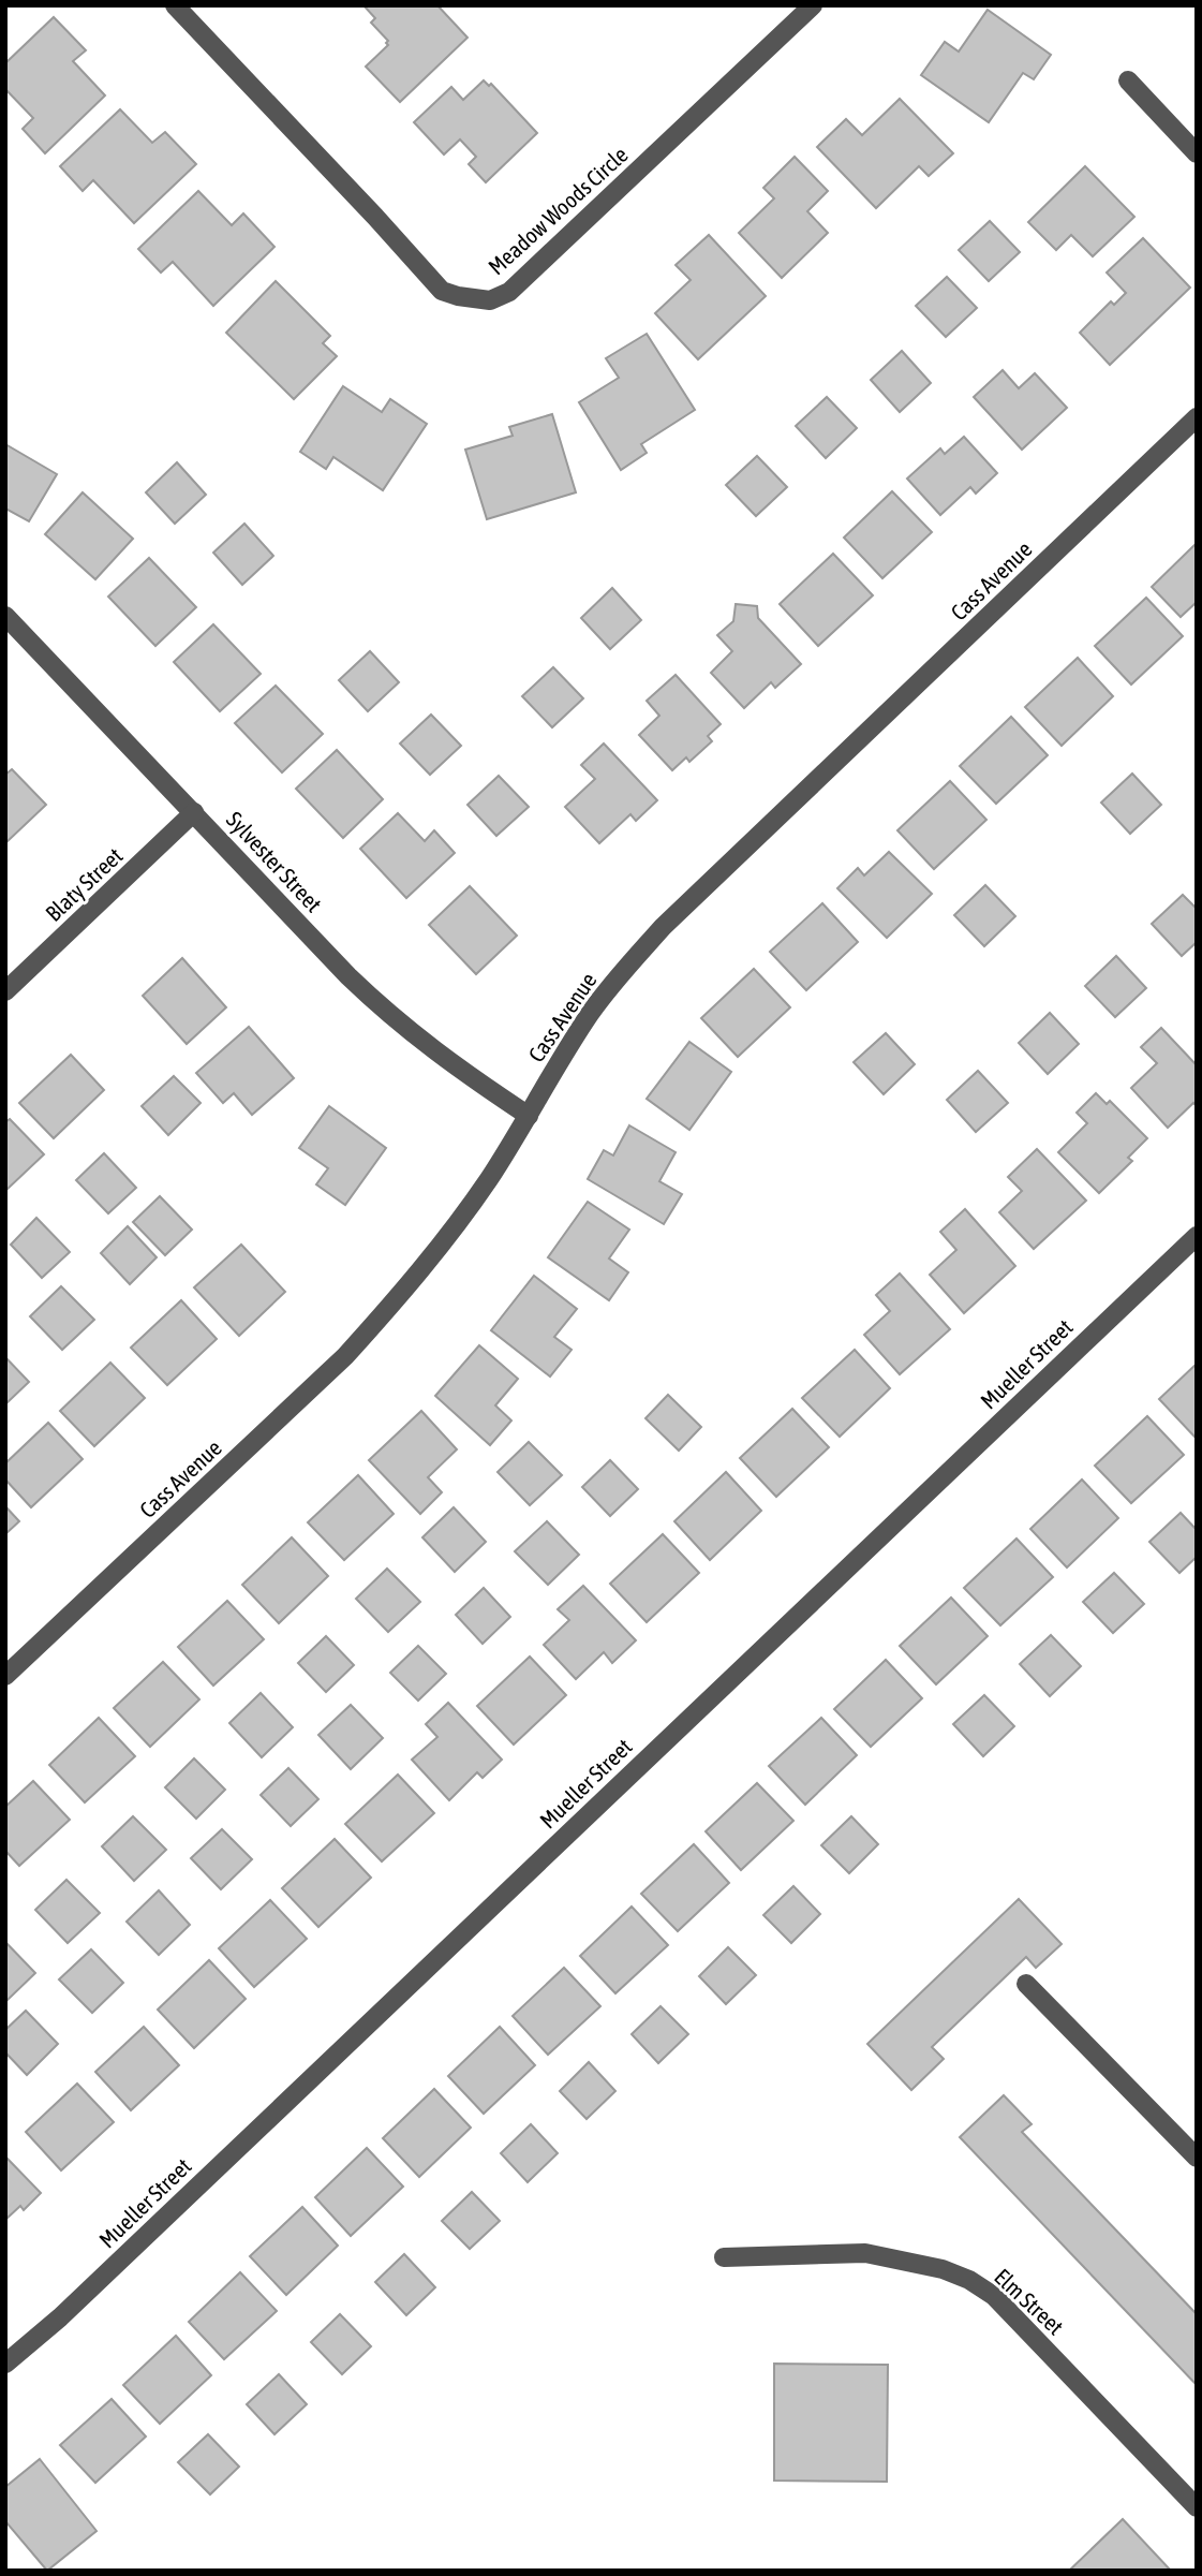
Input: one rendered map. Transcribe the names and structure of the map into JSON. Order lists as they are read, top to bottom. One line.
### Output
{"streets":{"street":["Meadow Woods Circle","Cass Avenue","Sylvester Street","Blaty Street","Mueller Street","Elm Street"]},"crossings":[["Cass Avenue","Sylvester Street"],["Sylvester Street","Blaty Street"]]}
